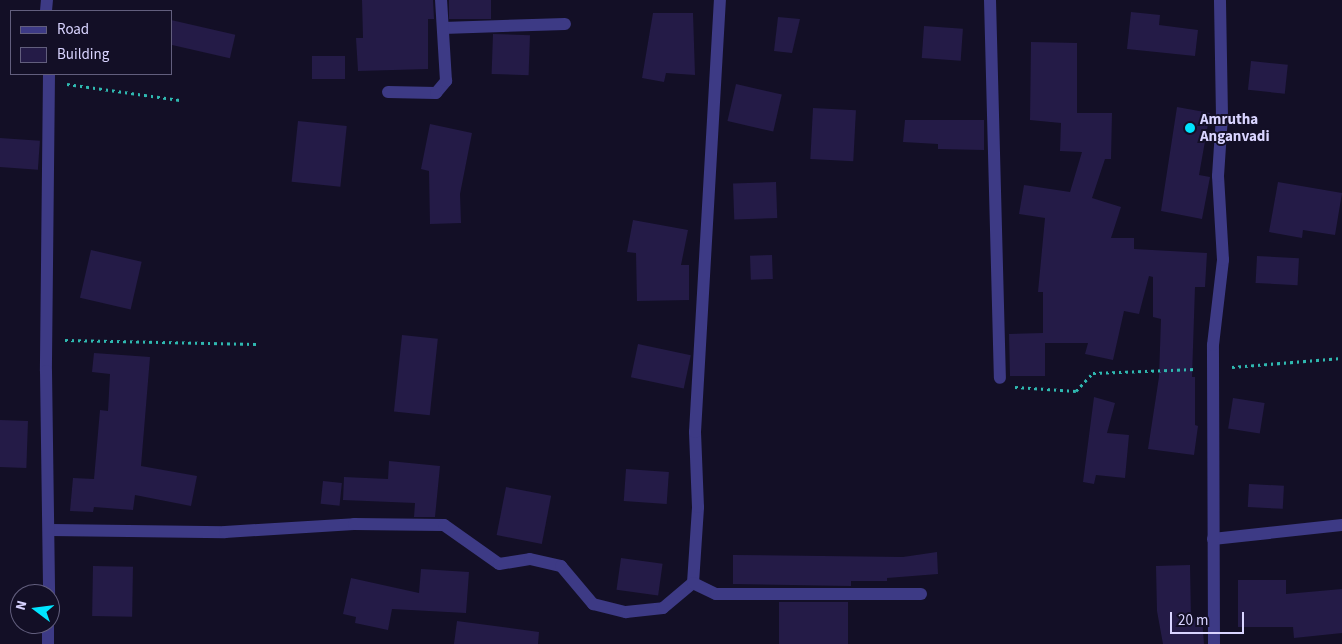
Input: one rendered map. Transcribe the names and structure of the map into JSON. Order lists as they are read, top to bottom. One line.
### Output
{"places":["Amrutha Anganvadi"],"legend":["Road","Building"],"scale_bar":"20 m","north":"left"}
